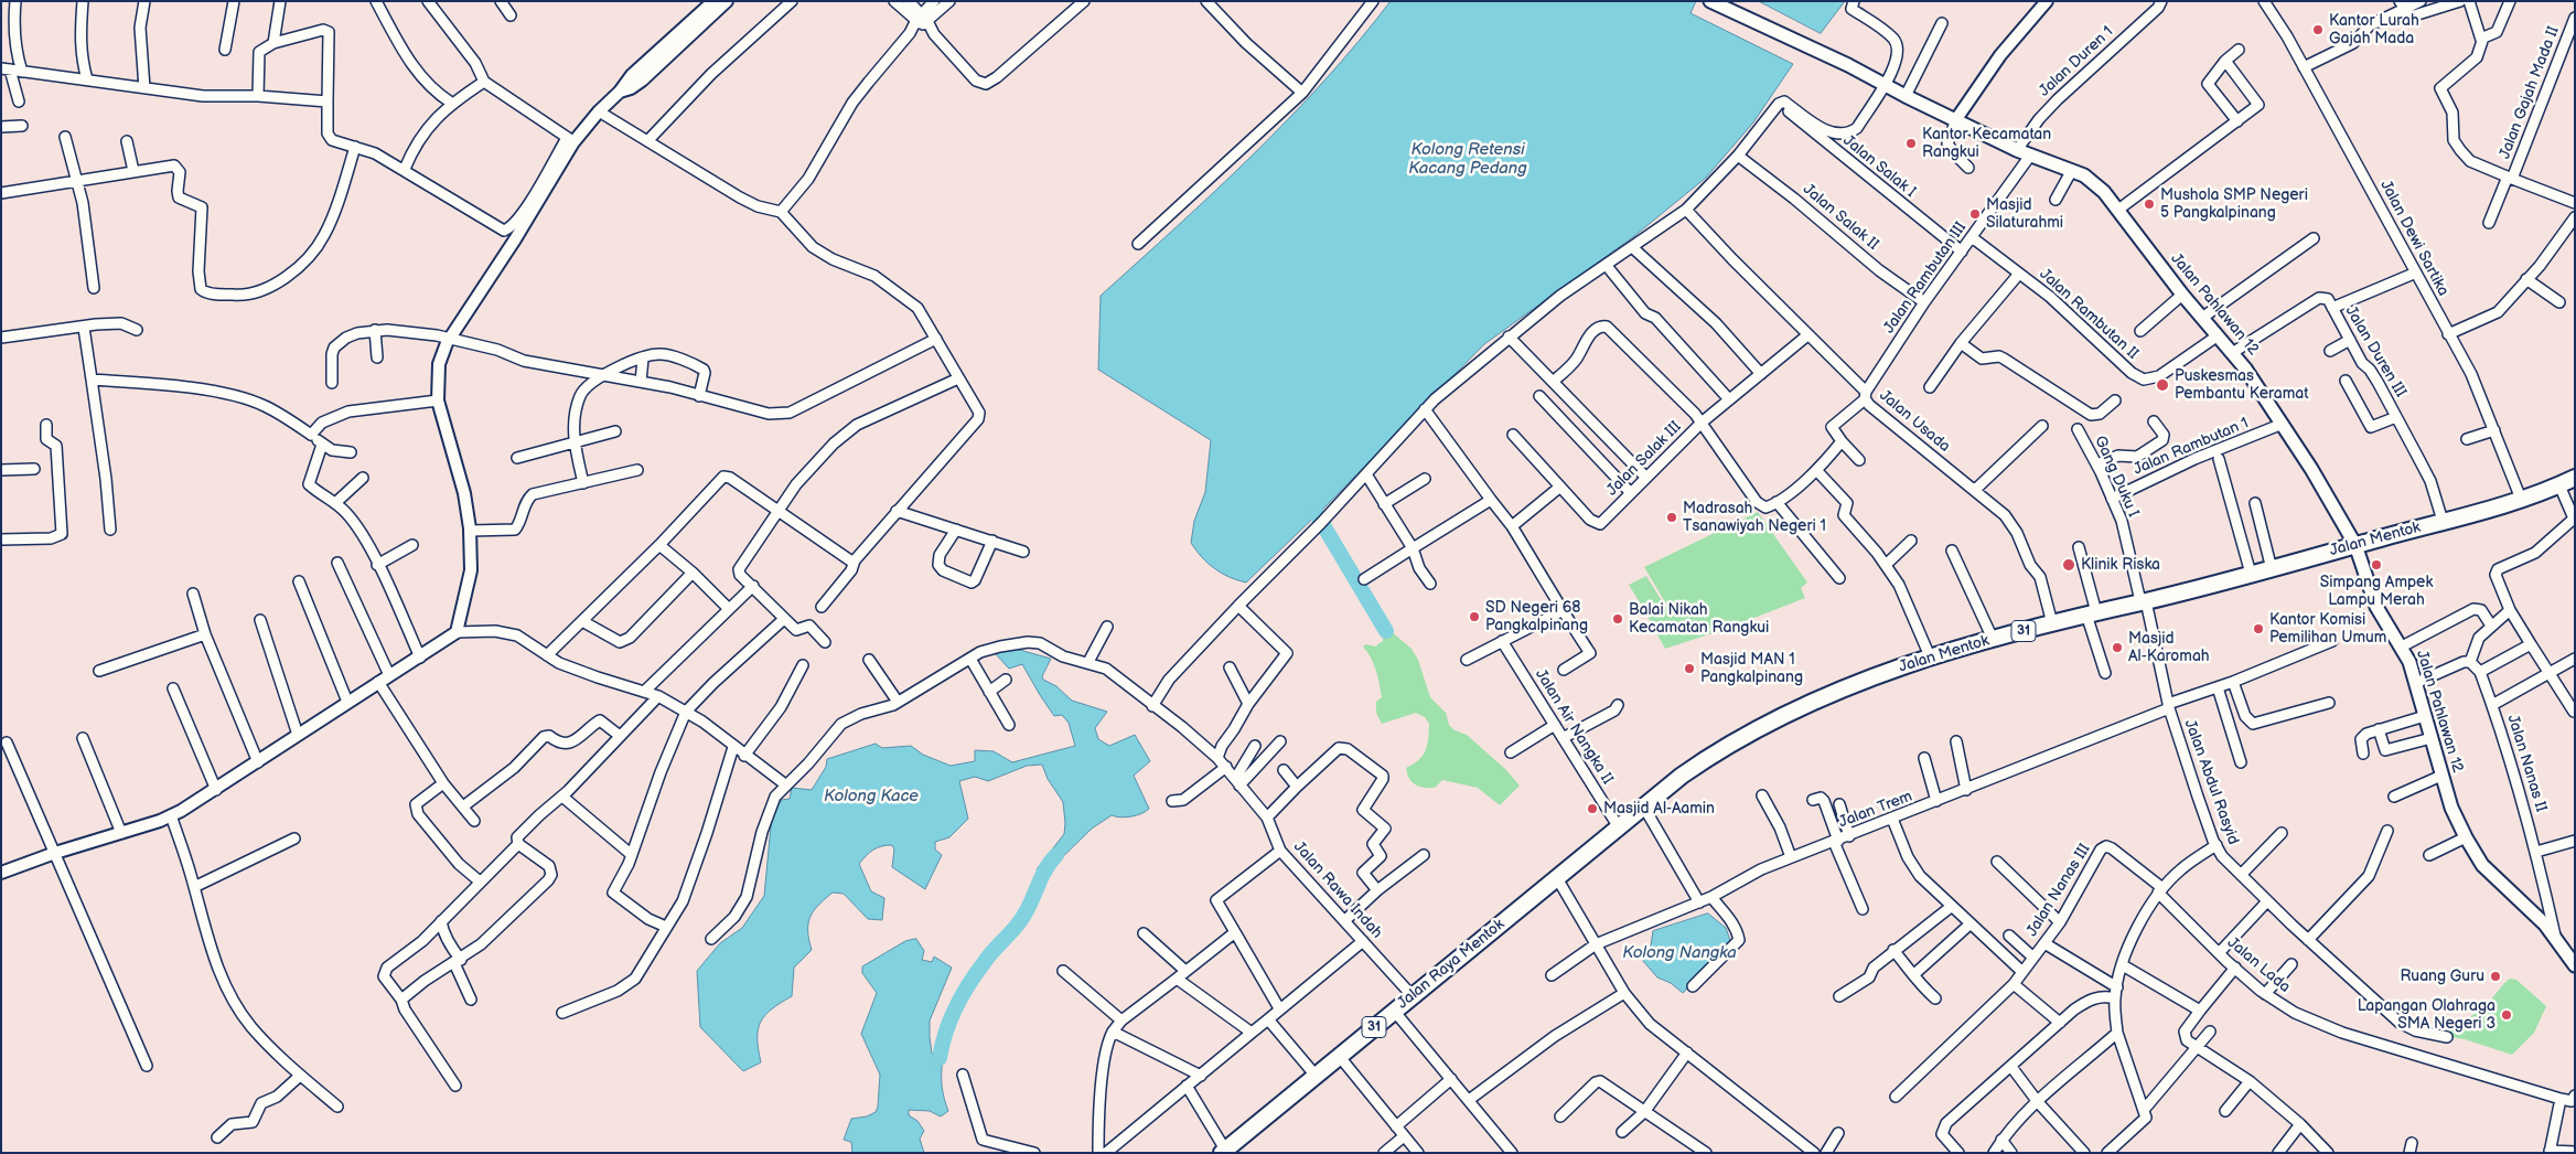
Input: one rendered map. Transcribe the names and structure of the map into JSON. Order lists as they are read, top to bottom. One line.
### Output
{"streets":{"highway":["Jalan Mentok","31","Jalan Raya Mentok"],"main road":["Jalan Pahlawan 12"],"street":["Jalan Duren 1","Jalan Gajah Mada II","Jalan Salak I","Jalan Salak II","Jalan Dewi Sartika","Jalan Rambutan III","Jalan Rambutan II","Jalan Duren III","Jalan Usada","Jalan Rambutan 1","Jalan Salak III","Gang Duku I","Jalan Air Nangka II","Jalan Nanas II","Jalan Abdul Rasyid","Jalan Trem","Jalan Rawa Indah","Jalan Nanas III","Jalan Lada"]},"crossings":[["Jalan Duren 1","Jalan Pahlawan 12"],["Jalan Salak I","Jalan Rambutan III"],["Jalan Salak II","Jalan Rambutan III"],["Jalan Dewi Sartika","Jalan Mentok"],["Jalan Rambutan III","Jalan Pahlawan 12"],["Jalan Rambutan III","Jalan Rambutan II"],["Jalan Rambutan III","Jalan Usada"],["Jalan Pahlawan 12","Jalan Rambutan II"],["Jalan Pahlawan 12","Jalan Duren III"],["Jalan Pahlawan 12","Jalan Rambutan 1"],["Jalan Pahlawan 12","Jalan Mentok"],["Jalan Pahlawan 12","Jalan Nanas II"],["Jalan Duren III","Jalan Mentok"],["Jalan Usada","Jalan Salak III"],["Jalan Usada","Jalan Mentok"],["Jalan Rambutan 1","Gang Duku I"],["Gang Duku I","Jalan Mentok"],["Gang Duku I","Jalan Abdul Rasyid"],["Jalan Mentok","Jalan Air Nangka II"],["Jalan Mentok","Jalan Abdul Rasyid"],["Jalan Mentok","Jalan Raya Mentok"],["Jalan Abdul Rasyid","Jalan Trem"],["Jalan Rawa Indah","Jalan Raya Mentok"],["Jalan Nanas III","Jalan Lada"]],"water":["Kolong Retensi Kacang Pedang","Kolong Kace","Kolong Nangka"],"places":["Kantor Lurah Gajah Mada","Kantor Kecamatan Rangkui","Mushola SMP Negeri 5 Pangkalpinang","Masjid Silaturahmi","Puskesmas Pembantu Keramat","Madrasah Tsanawiyah Negeri 1","Klinik Riska","Simpang Ampek Lampu Merah","SD Negeri 68 Pangkalpinang","Balai Nikah Kecamatan Rangkui","Kantor Komisi Pemilihan Umum","Masjid Al-Karomah","Masjid MAN 1 Pangkalpinang","Masjid Al-Aamin","Ruang Guru","Lapangan Olahraga SMA Negeri 3"]}
